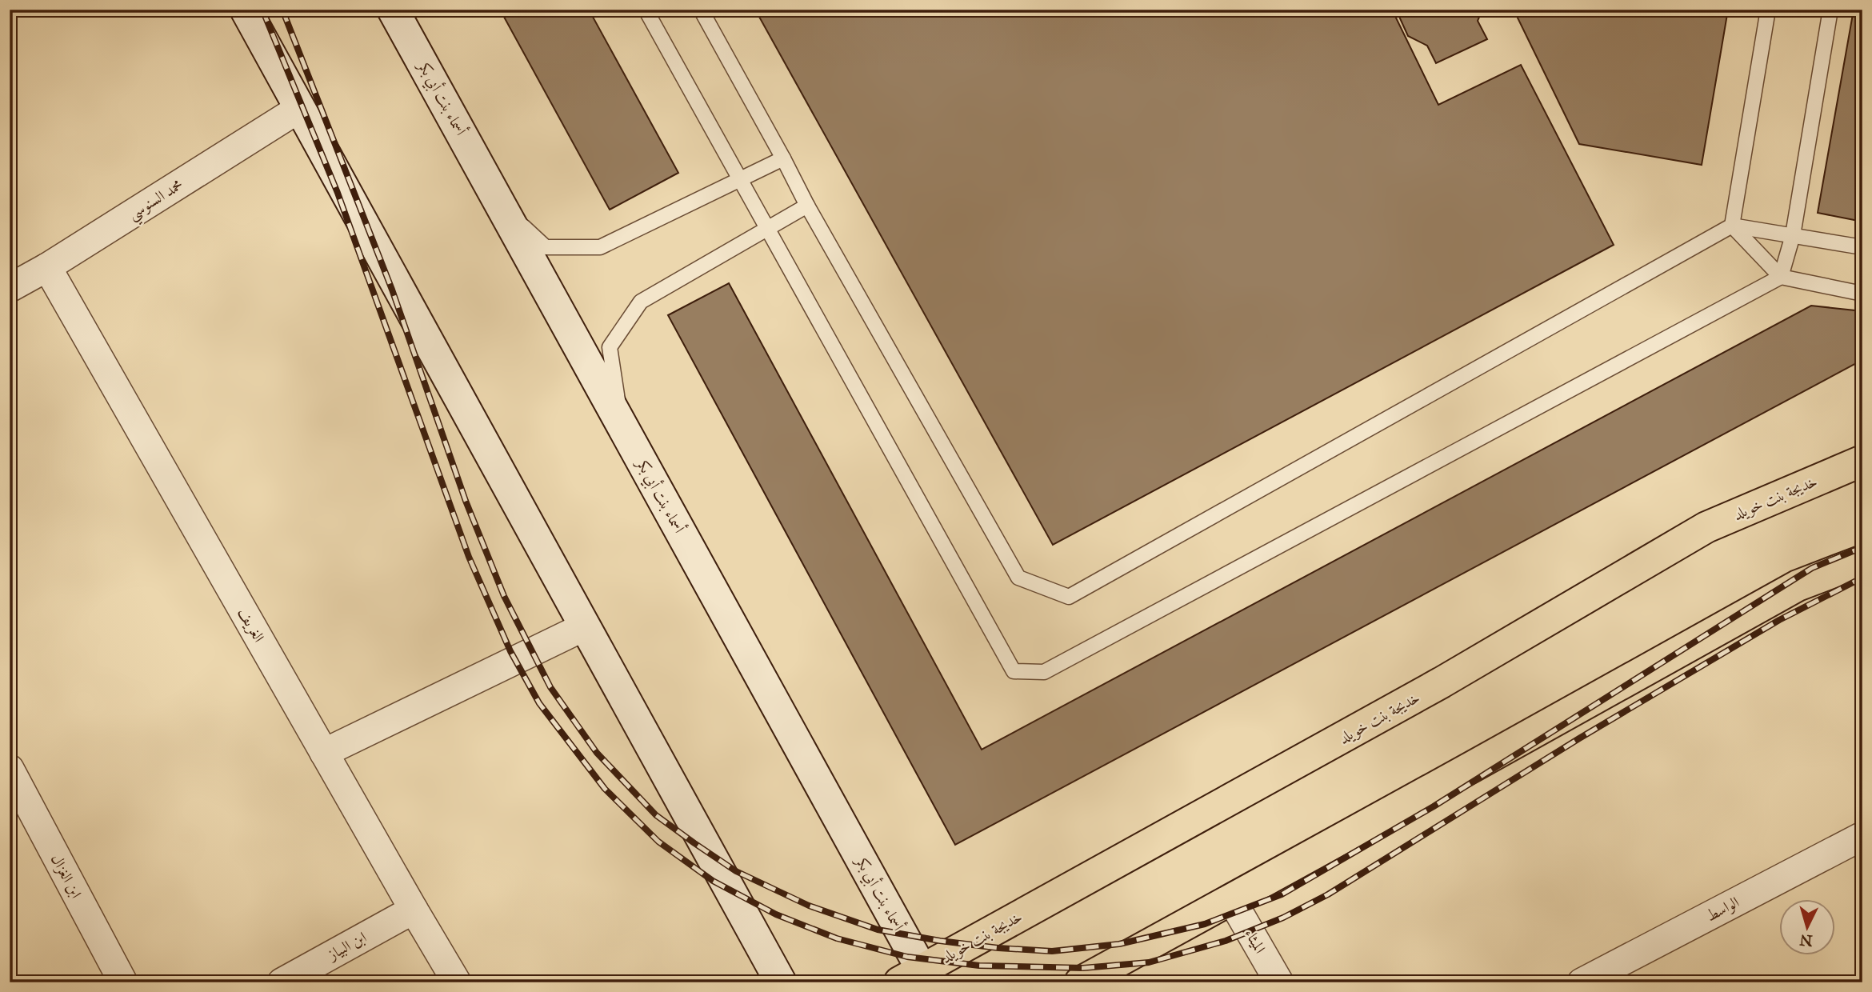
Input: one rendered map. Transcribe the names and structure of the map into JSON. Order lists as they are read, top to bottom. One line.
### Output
{"streets":{"main road":["أسماء بنت أبي بكر","خديجة بنت خويلد"],"street":["محمد السنوسي","الغريف","ابن الغزال","الواسط","الميثاء","ابن البياز"]},"crossings":[["أسماء بنت أبي بكر","خديجة بنت خويلد"],["محمد السنوسي","الغريف"],["الغريف","ابن البياز"]],"north":"bottom"}
